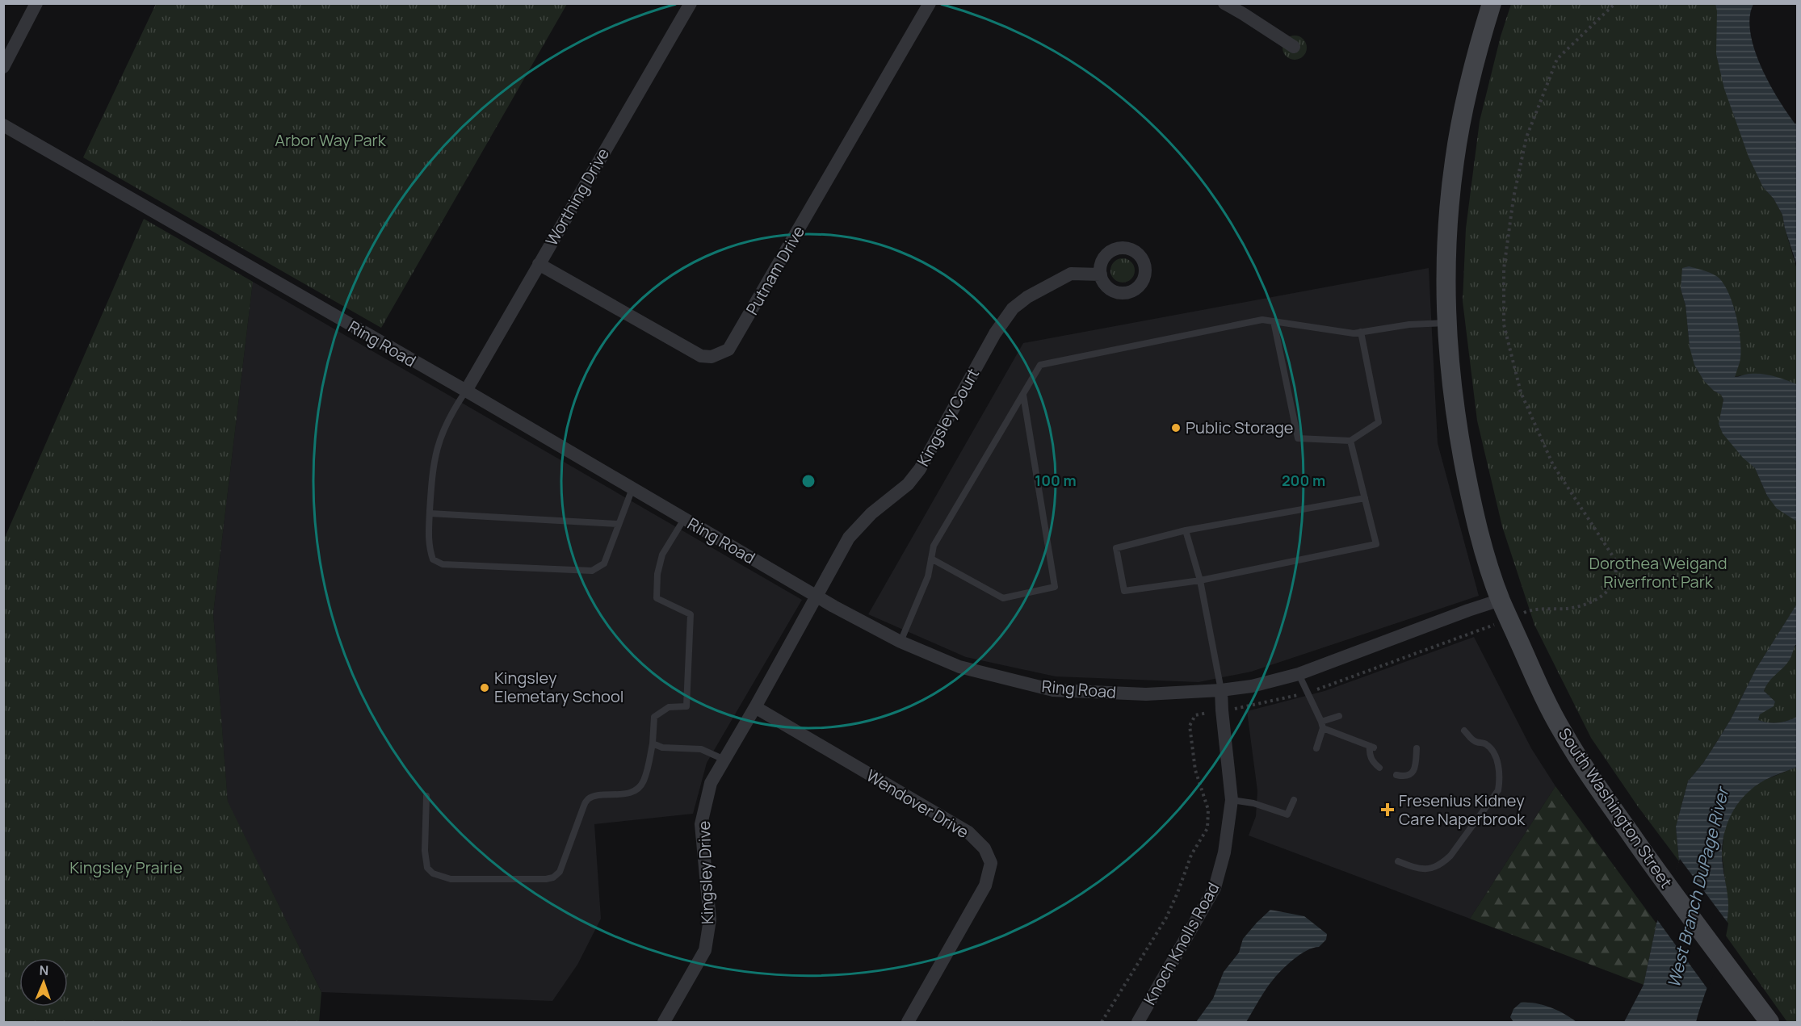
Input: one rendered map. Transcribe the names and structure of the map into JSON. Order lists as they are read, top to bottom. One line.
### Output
{"streets":{"main road":["South Washington Street"],"street":["Worthing Drive","Putnam Drive","Ring Road","Kingsley Court","Wendover Drive","Kingsley Drive","Knoch Knolls Road"]},"crossings":[["Worthing Drive","Putnam Drive"],["Worthing Drive","Ring Road"],["Ring Road","Kingsley Court"],["Ring Road","South Washington Street"],["Ring Road","Kingsley Drive"],["Ring Road","Knoch Knolls Road"],["Kingsley Court","Kingsley Drive"],["Wendover Drive","Kingsley Drive"]],"water":["West Branch DuPage River"],"parks":["Arbor Way Park","Dorothea Weigand Riverfront Park","Kingsley Prairie"],"places":{"other":["Public Storage","Kingsley Elemetary School"],"health":["Fresenius Kidney Care Naperbrook"]},"north":"top","rings":["100 m","200 m"]}
